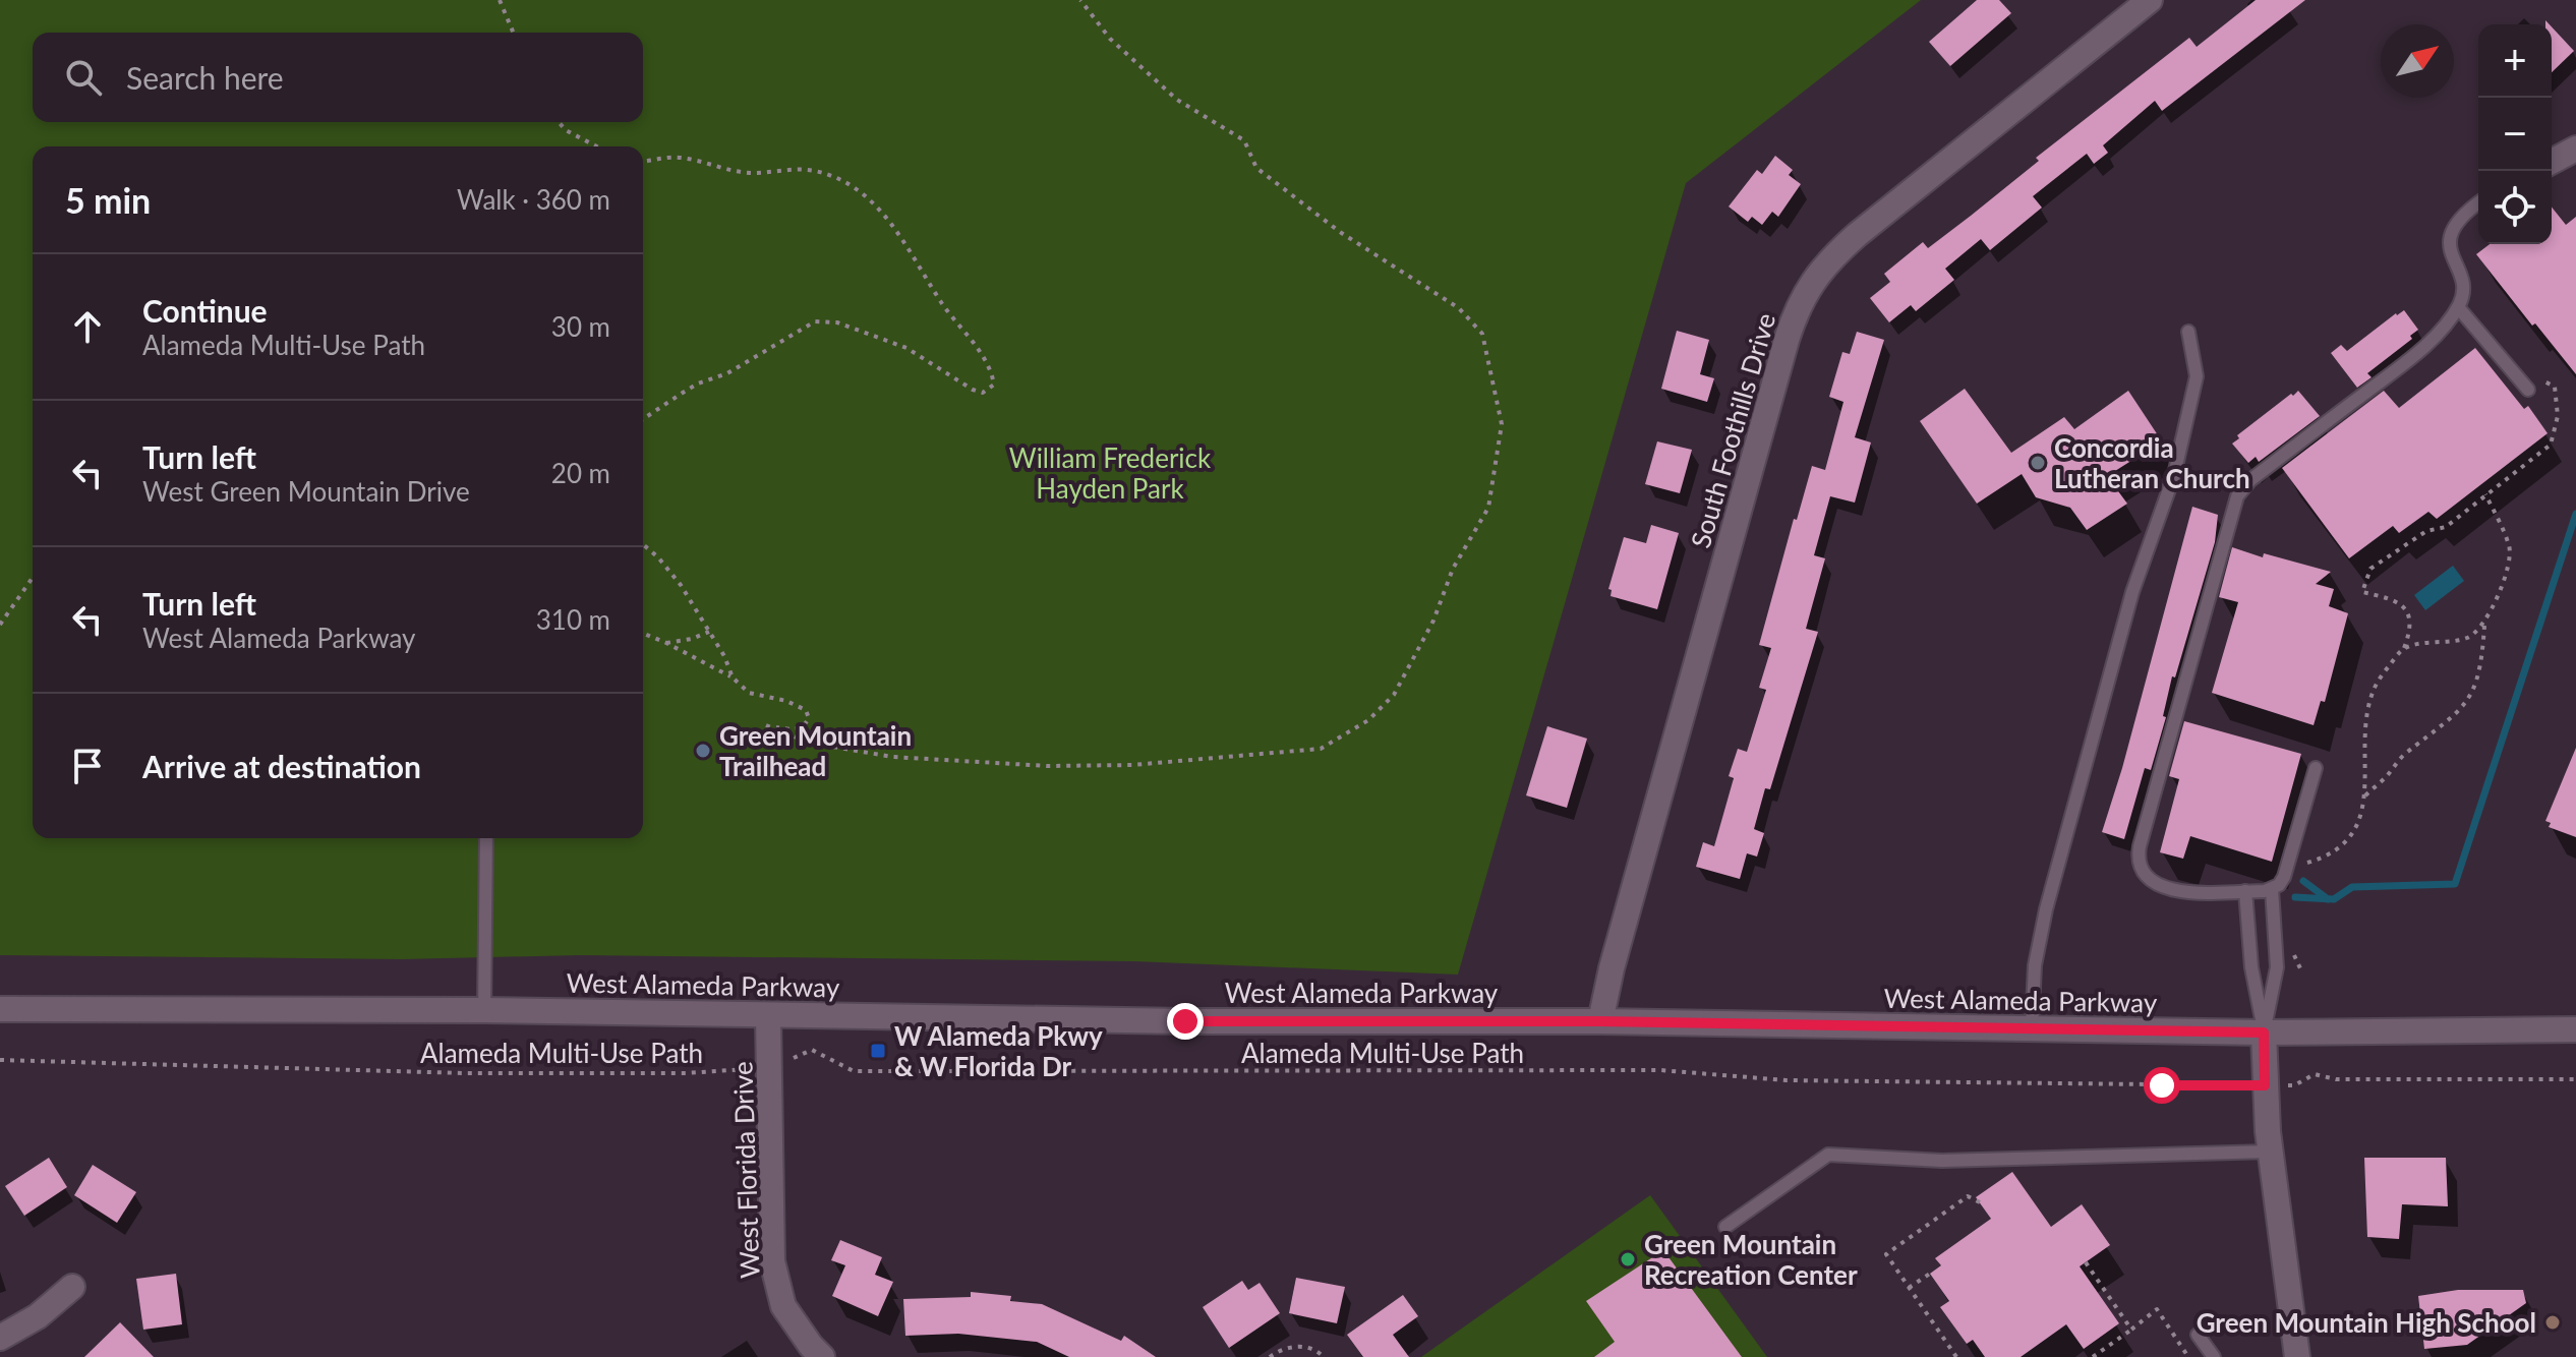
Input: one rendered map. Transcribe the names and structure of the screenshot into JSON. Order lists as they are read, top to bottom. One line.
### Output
{"streets":{"main road":["South Foothills Drive","West Alameda Parkway","West Florida Drive"],"path":["Alameda Multi-Use Path"]},"crossings":[["South Foothills Drive","West Alameda Parkway"],["West Alameda Parkway","West Florida Drive"],["Alameda Multi-Use Path","West Florida Drive"]],"parks":["William Frederick Hayden Park"],"places":{"other":["Concordia Lutheran Church","Green Mountain Trailhead","Green Mountain Recreation Center","Green Mountain High School"],"transit":["W Alameda Pkwy & W Florida Dr"]},"north":"top right","page":{"map_buttons":["+","−"],"search":"Search here","heading":["5 min","Walk · 360 m"],"list":[["Continue","Alameda Multi-Use Path","30 m"],["Turn left","West Green Mountain Drive","20 m"],["Turn left","West Alameda Parkway","310 m"],"Arrive at destination"]}}
